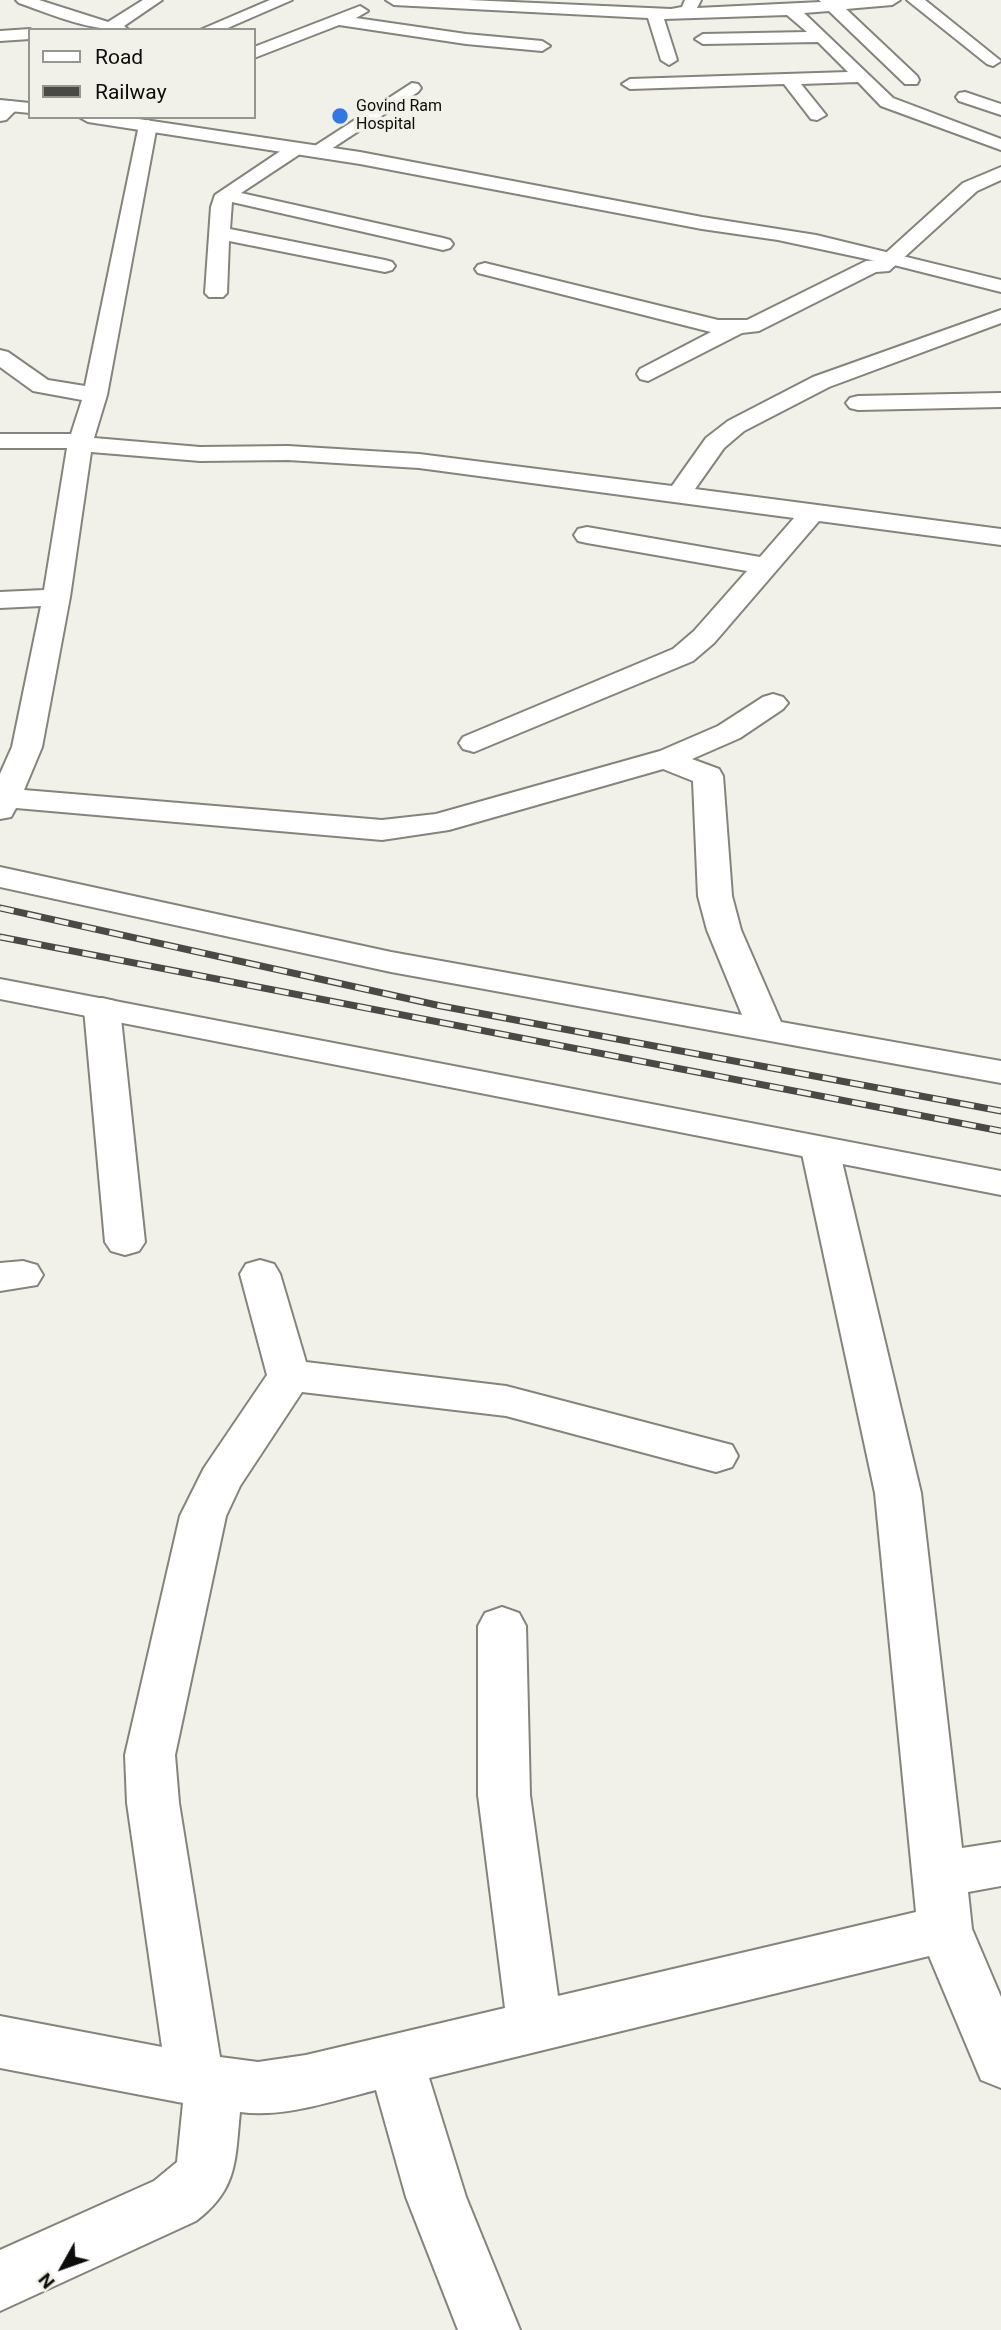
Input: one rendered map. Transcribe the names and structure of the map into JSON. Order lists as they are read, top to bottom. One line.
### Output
{"places":["Govind Ram Hospital"],"legend":["Road","Railway"],"north":"bottom left"}
